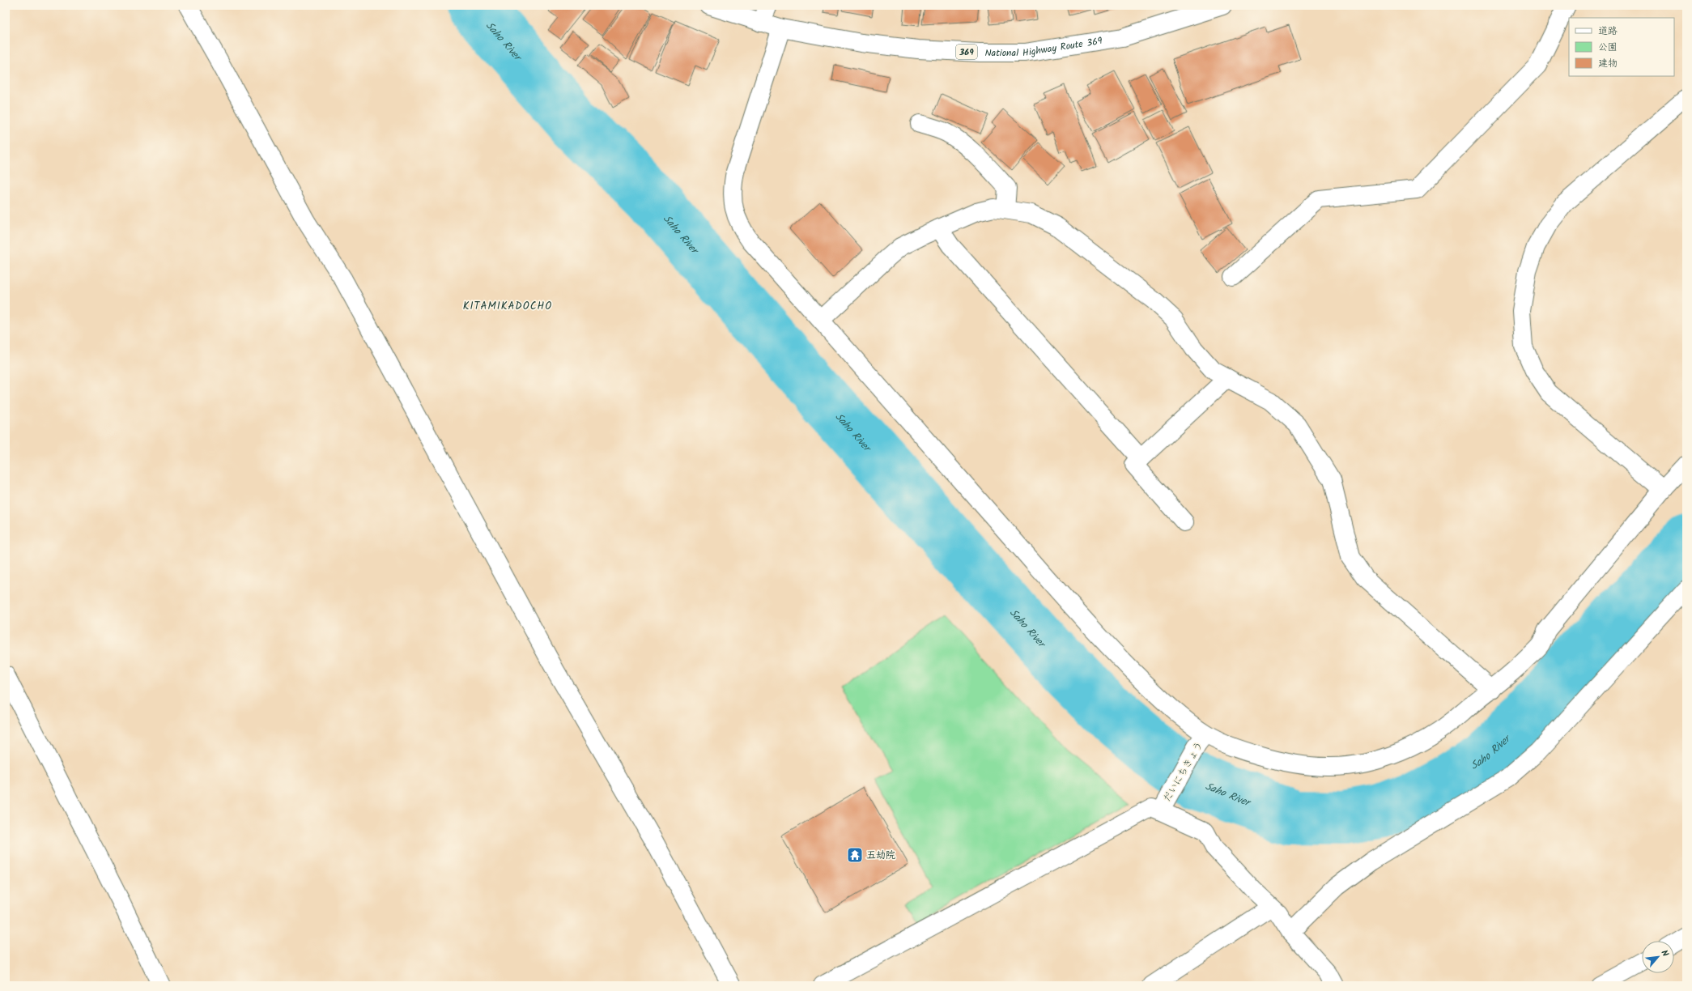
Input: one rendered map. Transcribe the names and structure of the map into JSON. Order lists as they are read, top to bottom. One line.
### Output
{"streets":{"main road":["National Highway Route 369","369","だいにちきょう"]},"districts":["KITAMIKADOCHO"],"water":["Saho River"],"places":{"temple":["五劫院"]},"legend":["道路","公園","建物"],"north":"top right"}
